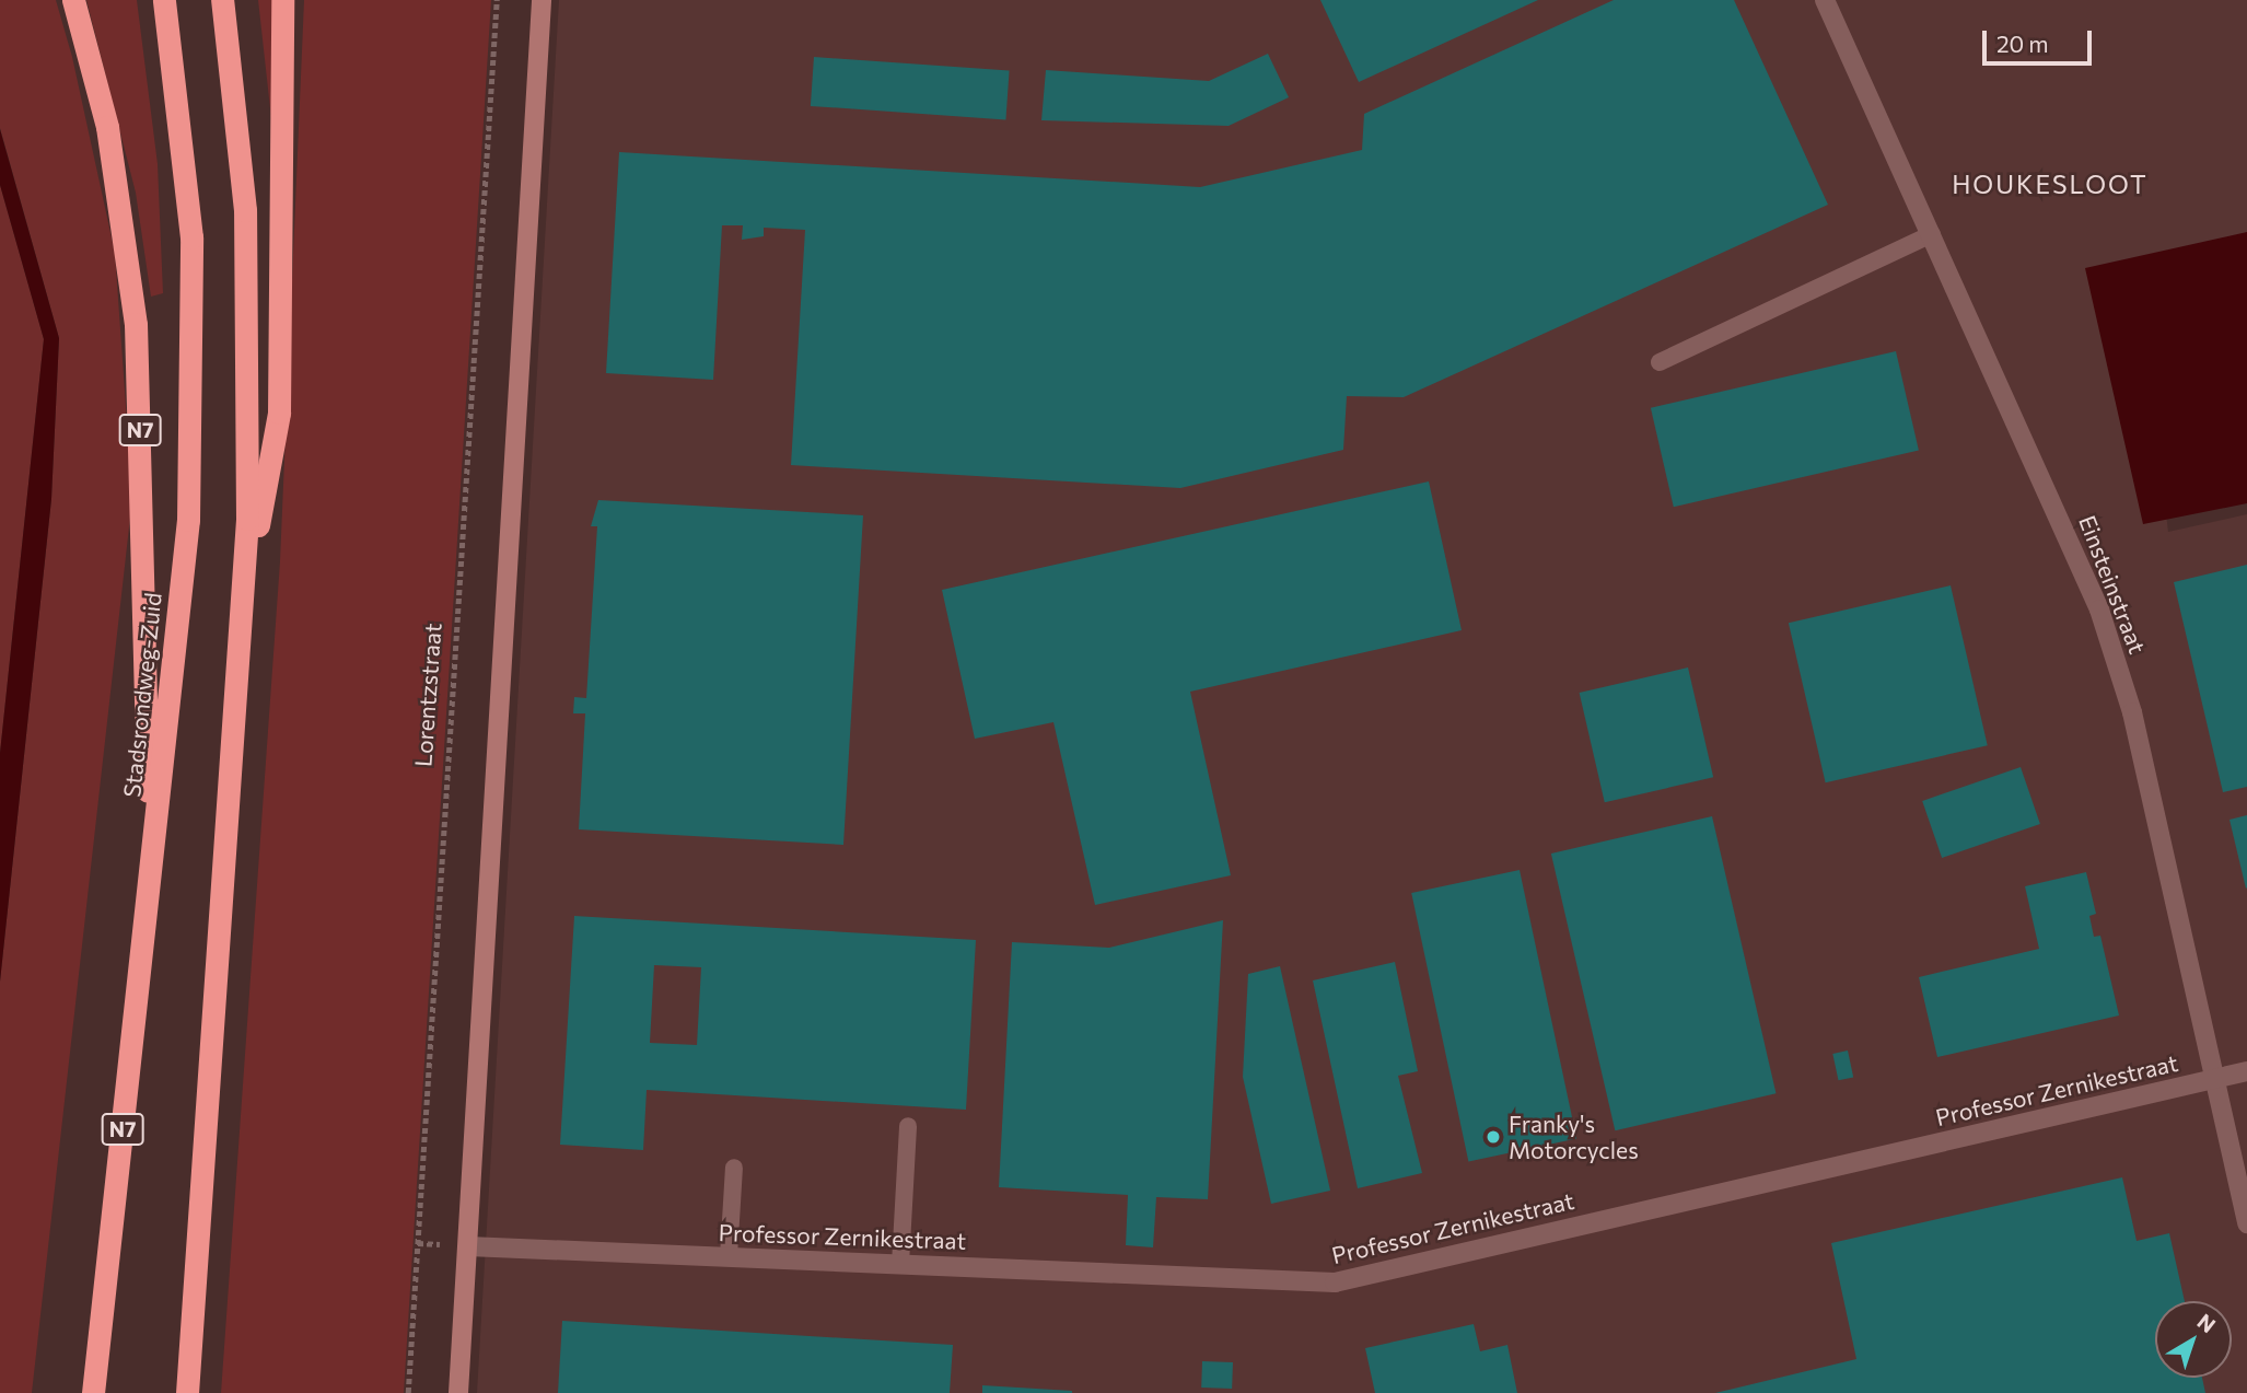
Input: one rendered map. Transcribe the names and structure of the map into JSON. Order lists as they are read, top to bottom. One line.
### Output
{"streets":{"highway":["N7","Stadsrondweg-Zuid"],"street":["Einsteinstraat","Professor Zernikestraat"],"path":["Lorentzstraat"]},"crossings":[["N7","Stadsrondweg-Zuid"],["Einsteinstraat","Professor Zernikestraat"]],"districts":["HOUKESLOOT"],"places":["Franky's Motorcycles"],"scale_bar":"20 m","north":"top right"}
